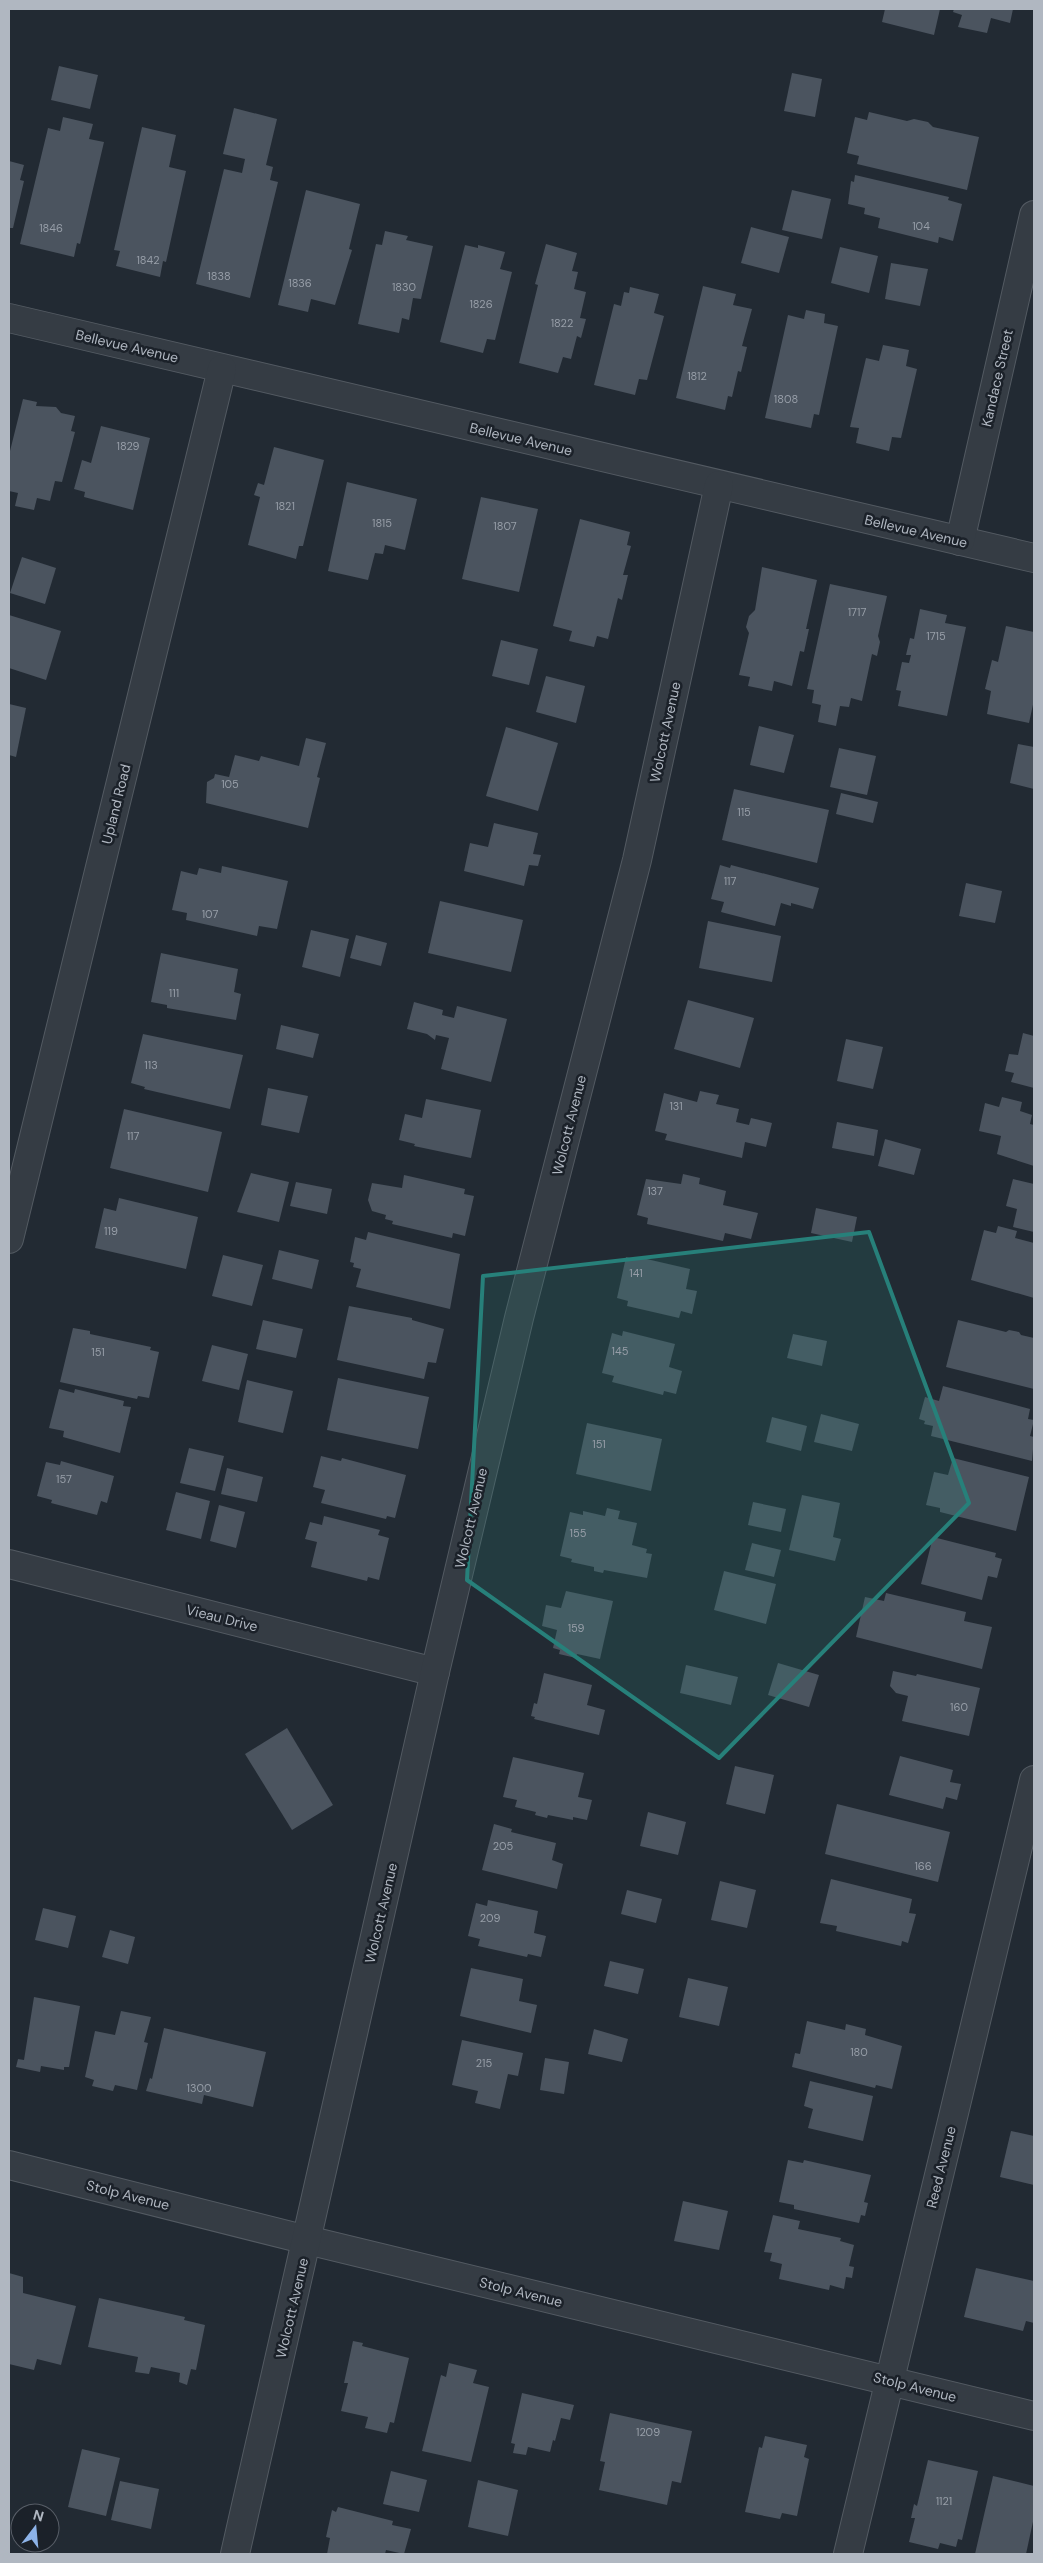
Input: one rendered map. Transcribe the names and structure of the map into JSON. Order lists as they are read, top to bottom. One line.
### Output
{"streets":{"street":["Bellevue Avenue","Kandace Street","Wolcott Avenue","Upland Road","Vieau Drive","Reed Avenue","Stolp Avenue"]},"crossings":[["Bellevue Avenue","Kandace Street"],["Bellevue Avenue","Wolcott Avenue"],["Bellevue Avenue","Upland Road"],["Wolcott Avenue","Vieau Drive"],["Wolcott Avenue","Stolp Avenue"],["Reed Avenue","Stolp Avenue"]],"house_numbers":["104","1846","1842","1838","1836","1830","1826","1822","1812","1808","1829","1821","1815","1807","1717","1715","105","115","117","107","111","113","131","117","137","119","141","145","151","151","157","155","159","160","205","166","209","180","215","1300","1209","1121"],"north":"top"}
